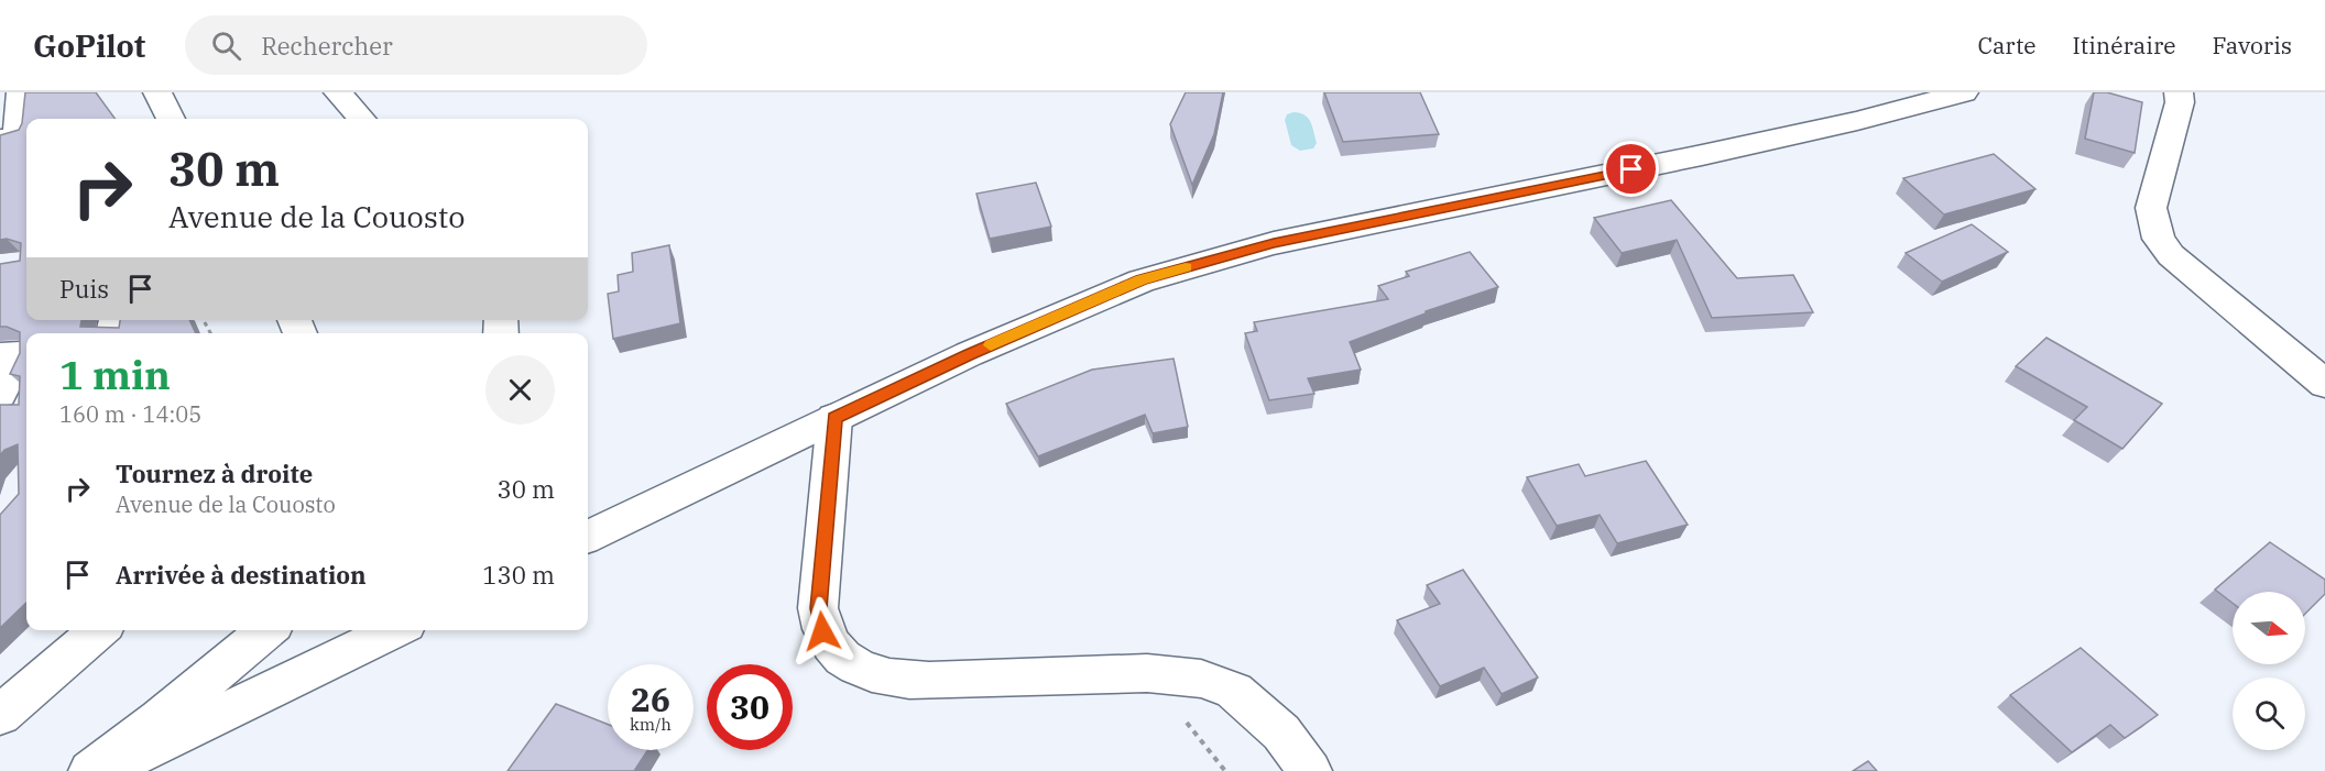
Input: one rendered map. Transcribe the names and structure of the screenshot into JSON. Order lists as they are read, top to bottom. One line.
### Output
{"north":"right","page":{"header":"GoPilot","search":"Rechercher","nav":["Carte","Itinéraire","Favoris"],"turn":["30 m","Avenue de la Couosto"],"then":"Puis","heading":["1 min","160 m · 14:05"],"list":[{"name":"Tournez à droite","note":"Avenue de la Couosto","value":"30 m"},{"name":"Arrivée à destination","value":"130 m"}],"speed":"26 km/h","limit":"30"}}
